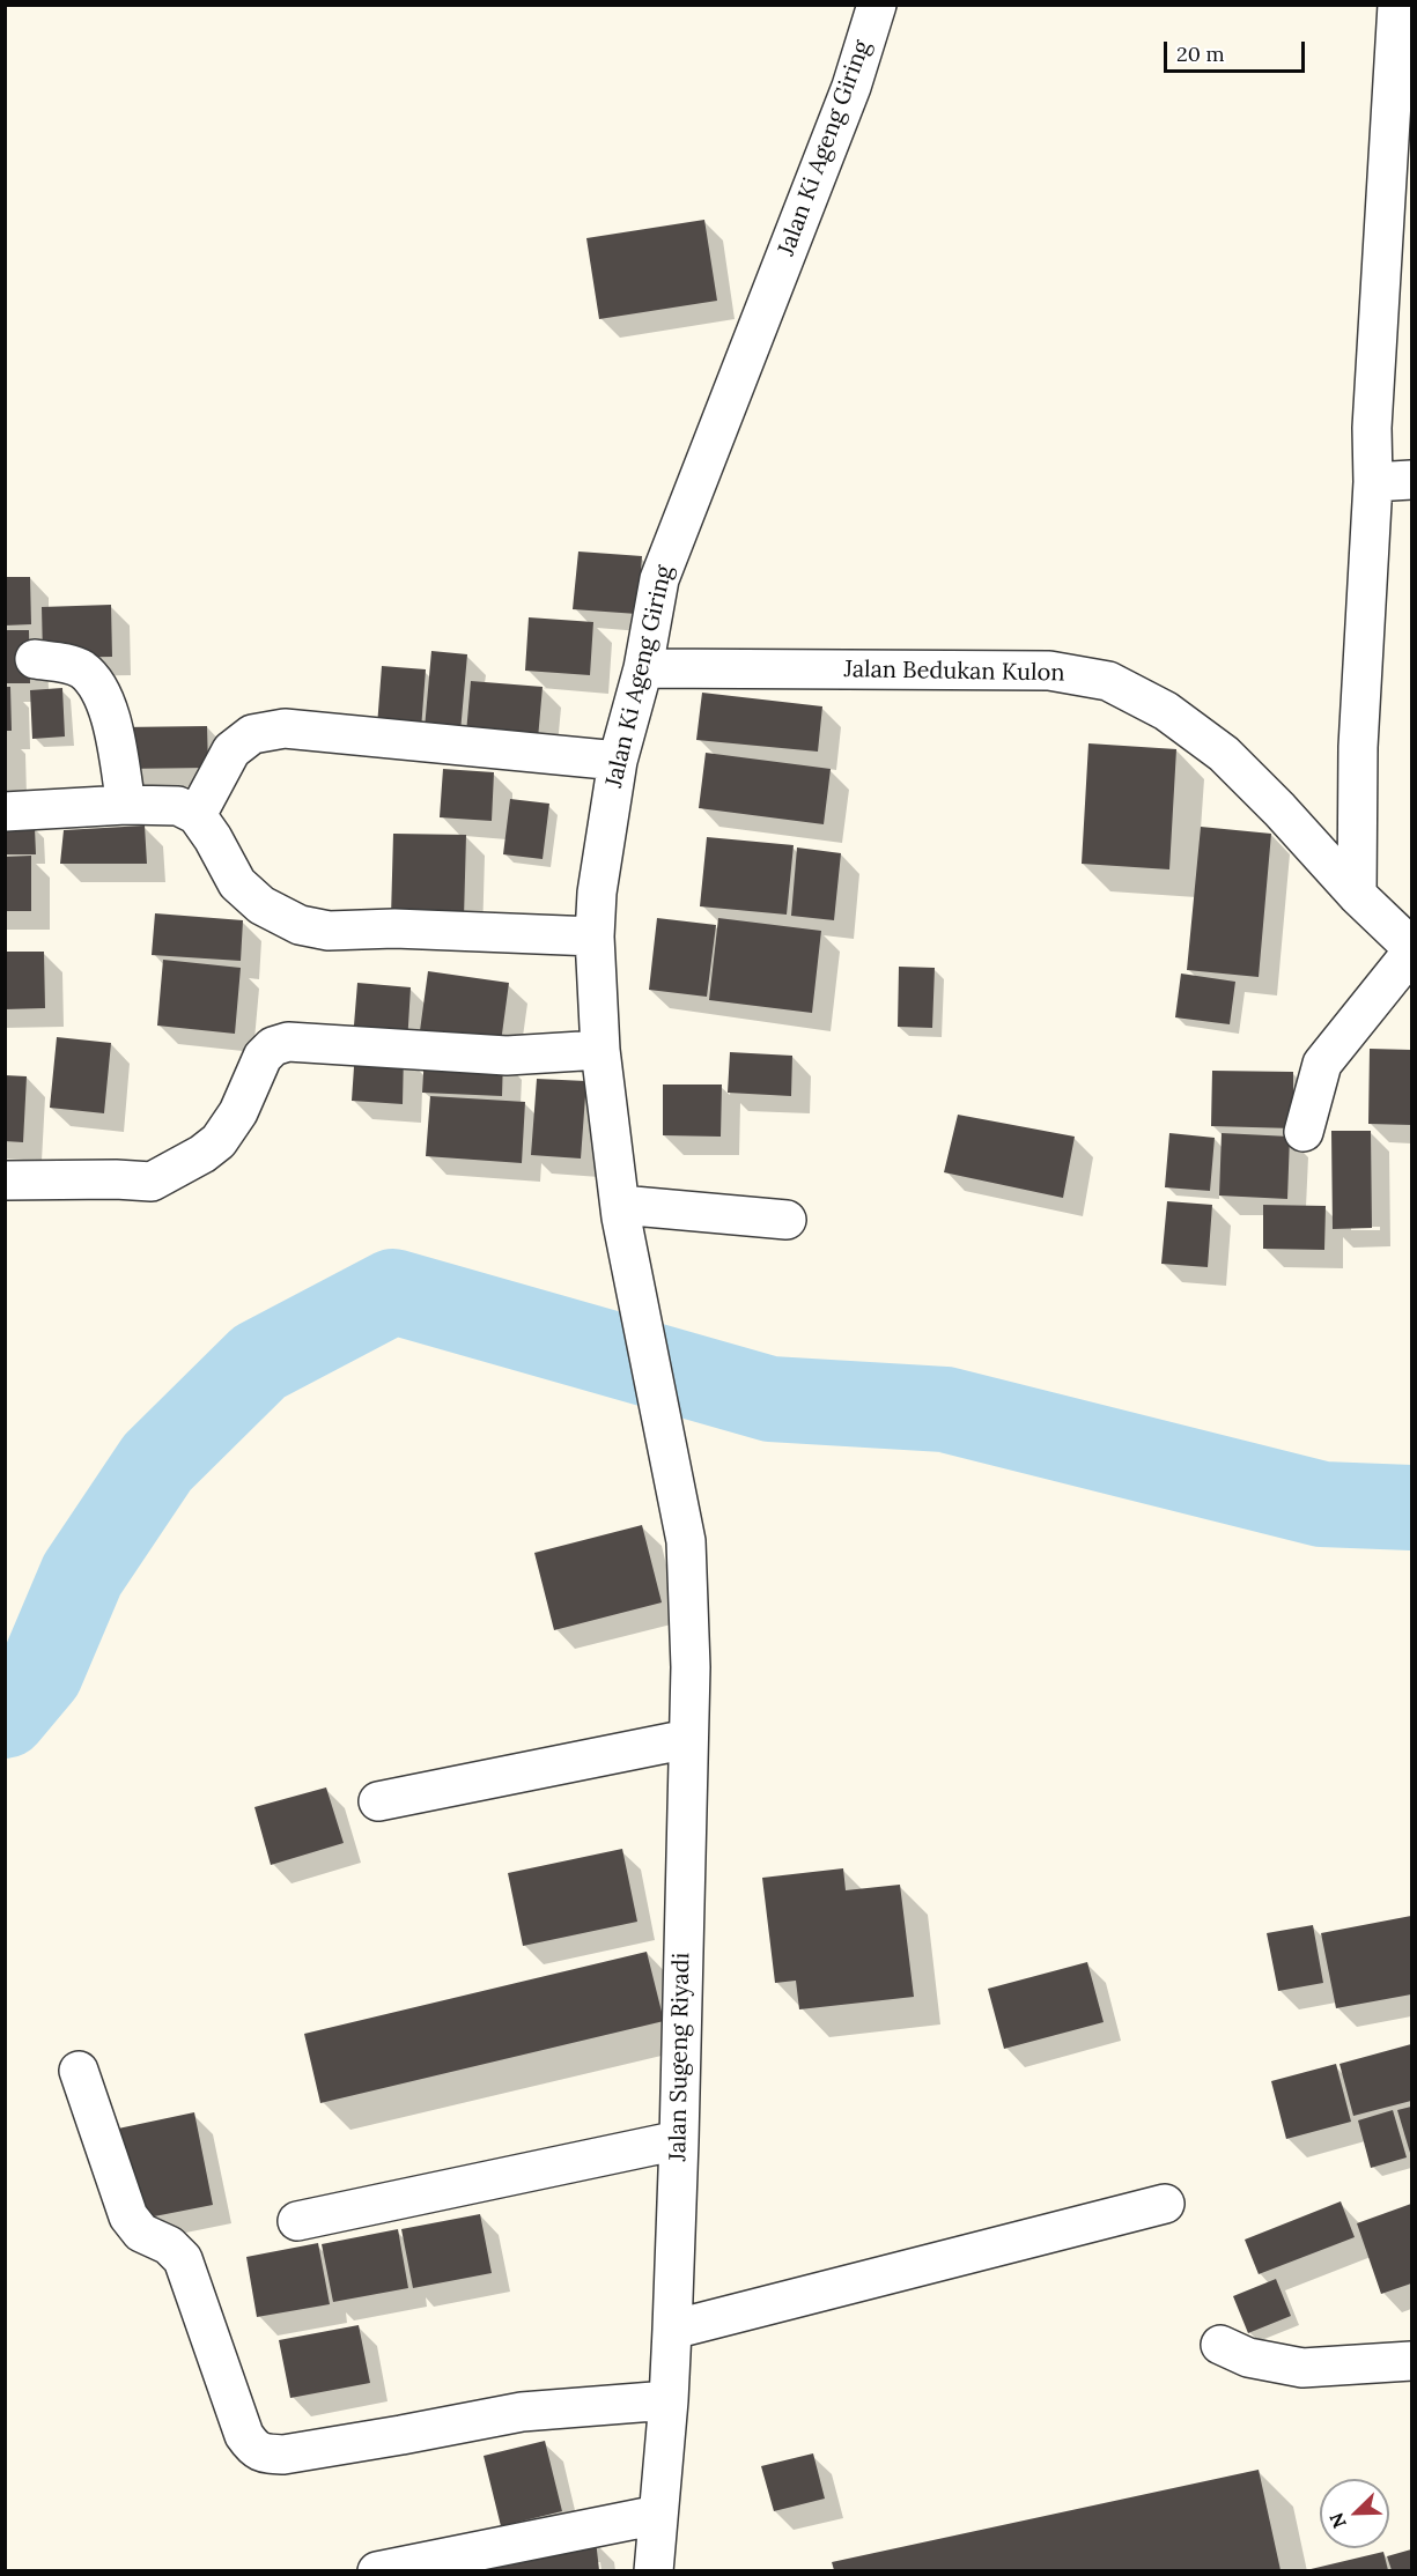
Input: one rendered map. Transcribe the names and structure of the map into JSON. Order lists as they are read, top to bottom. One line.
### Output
{"streets":{"street":["Jalan Ki Ageng Giring","Jalan Bedukan Kulon","Jalan Sugeng Riyadi"]},"crossings":[["Jalan Ki Ageng Giring","Jalan Bedukan Kulon"],["Jalan Ki Ageng Giring","Jalan Sugeng Riyadi"]],"scale_bar":"20 m","north":"bottom left"}
